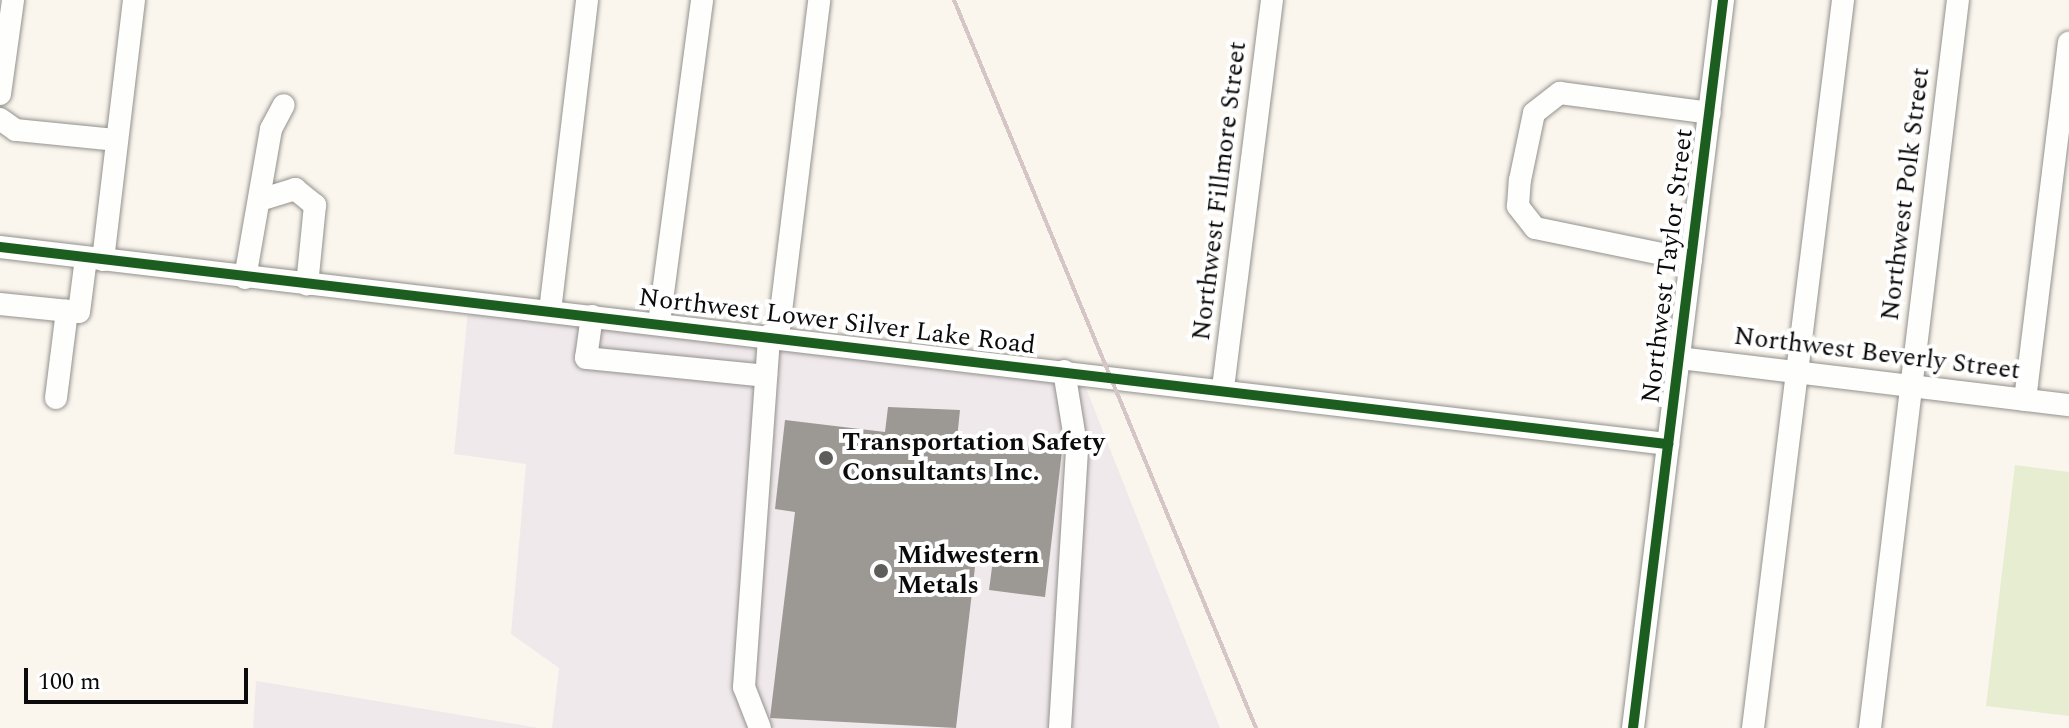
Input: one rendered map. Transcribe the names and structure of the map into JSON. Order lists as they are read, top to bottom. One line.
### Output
{"streets":{"street":["Northwest Fillmore Street","Northwest Polk Street","Northwest Taylor Street","Northwest Lower Silver Lake Road","Northwest Beverly Street"]},"crossings":[["Northwest Fillmore Street","Northwest Lower Silver Lake Road"],["Northwest Polk Street","Northwest Beverly Street"],["Northwest Taylor Street","Northwest Lower Silver Lake Road"],["Northwest Taylor Street","Northwest Beverly Street"]],"places":["Transportation Safety Consultants Inc.","Midwestern Metals"],"scale_bar":"100 m"}
